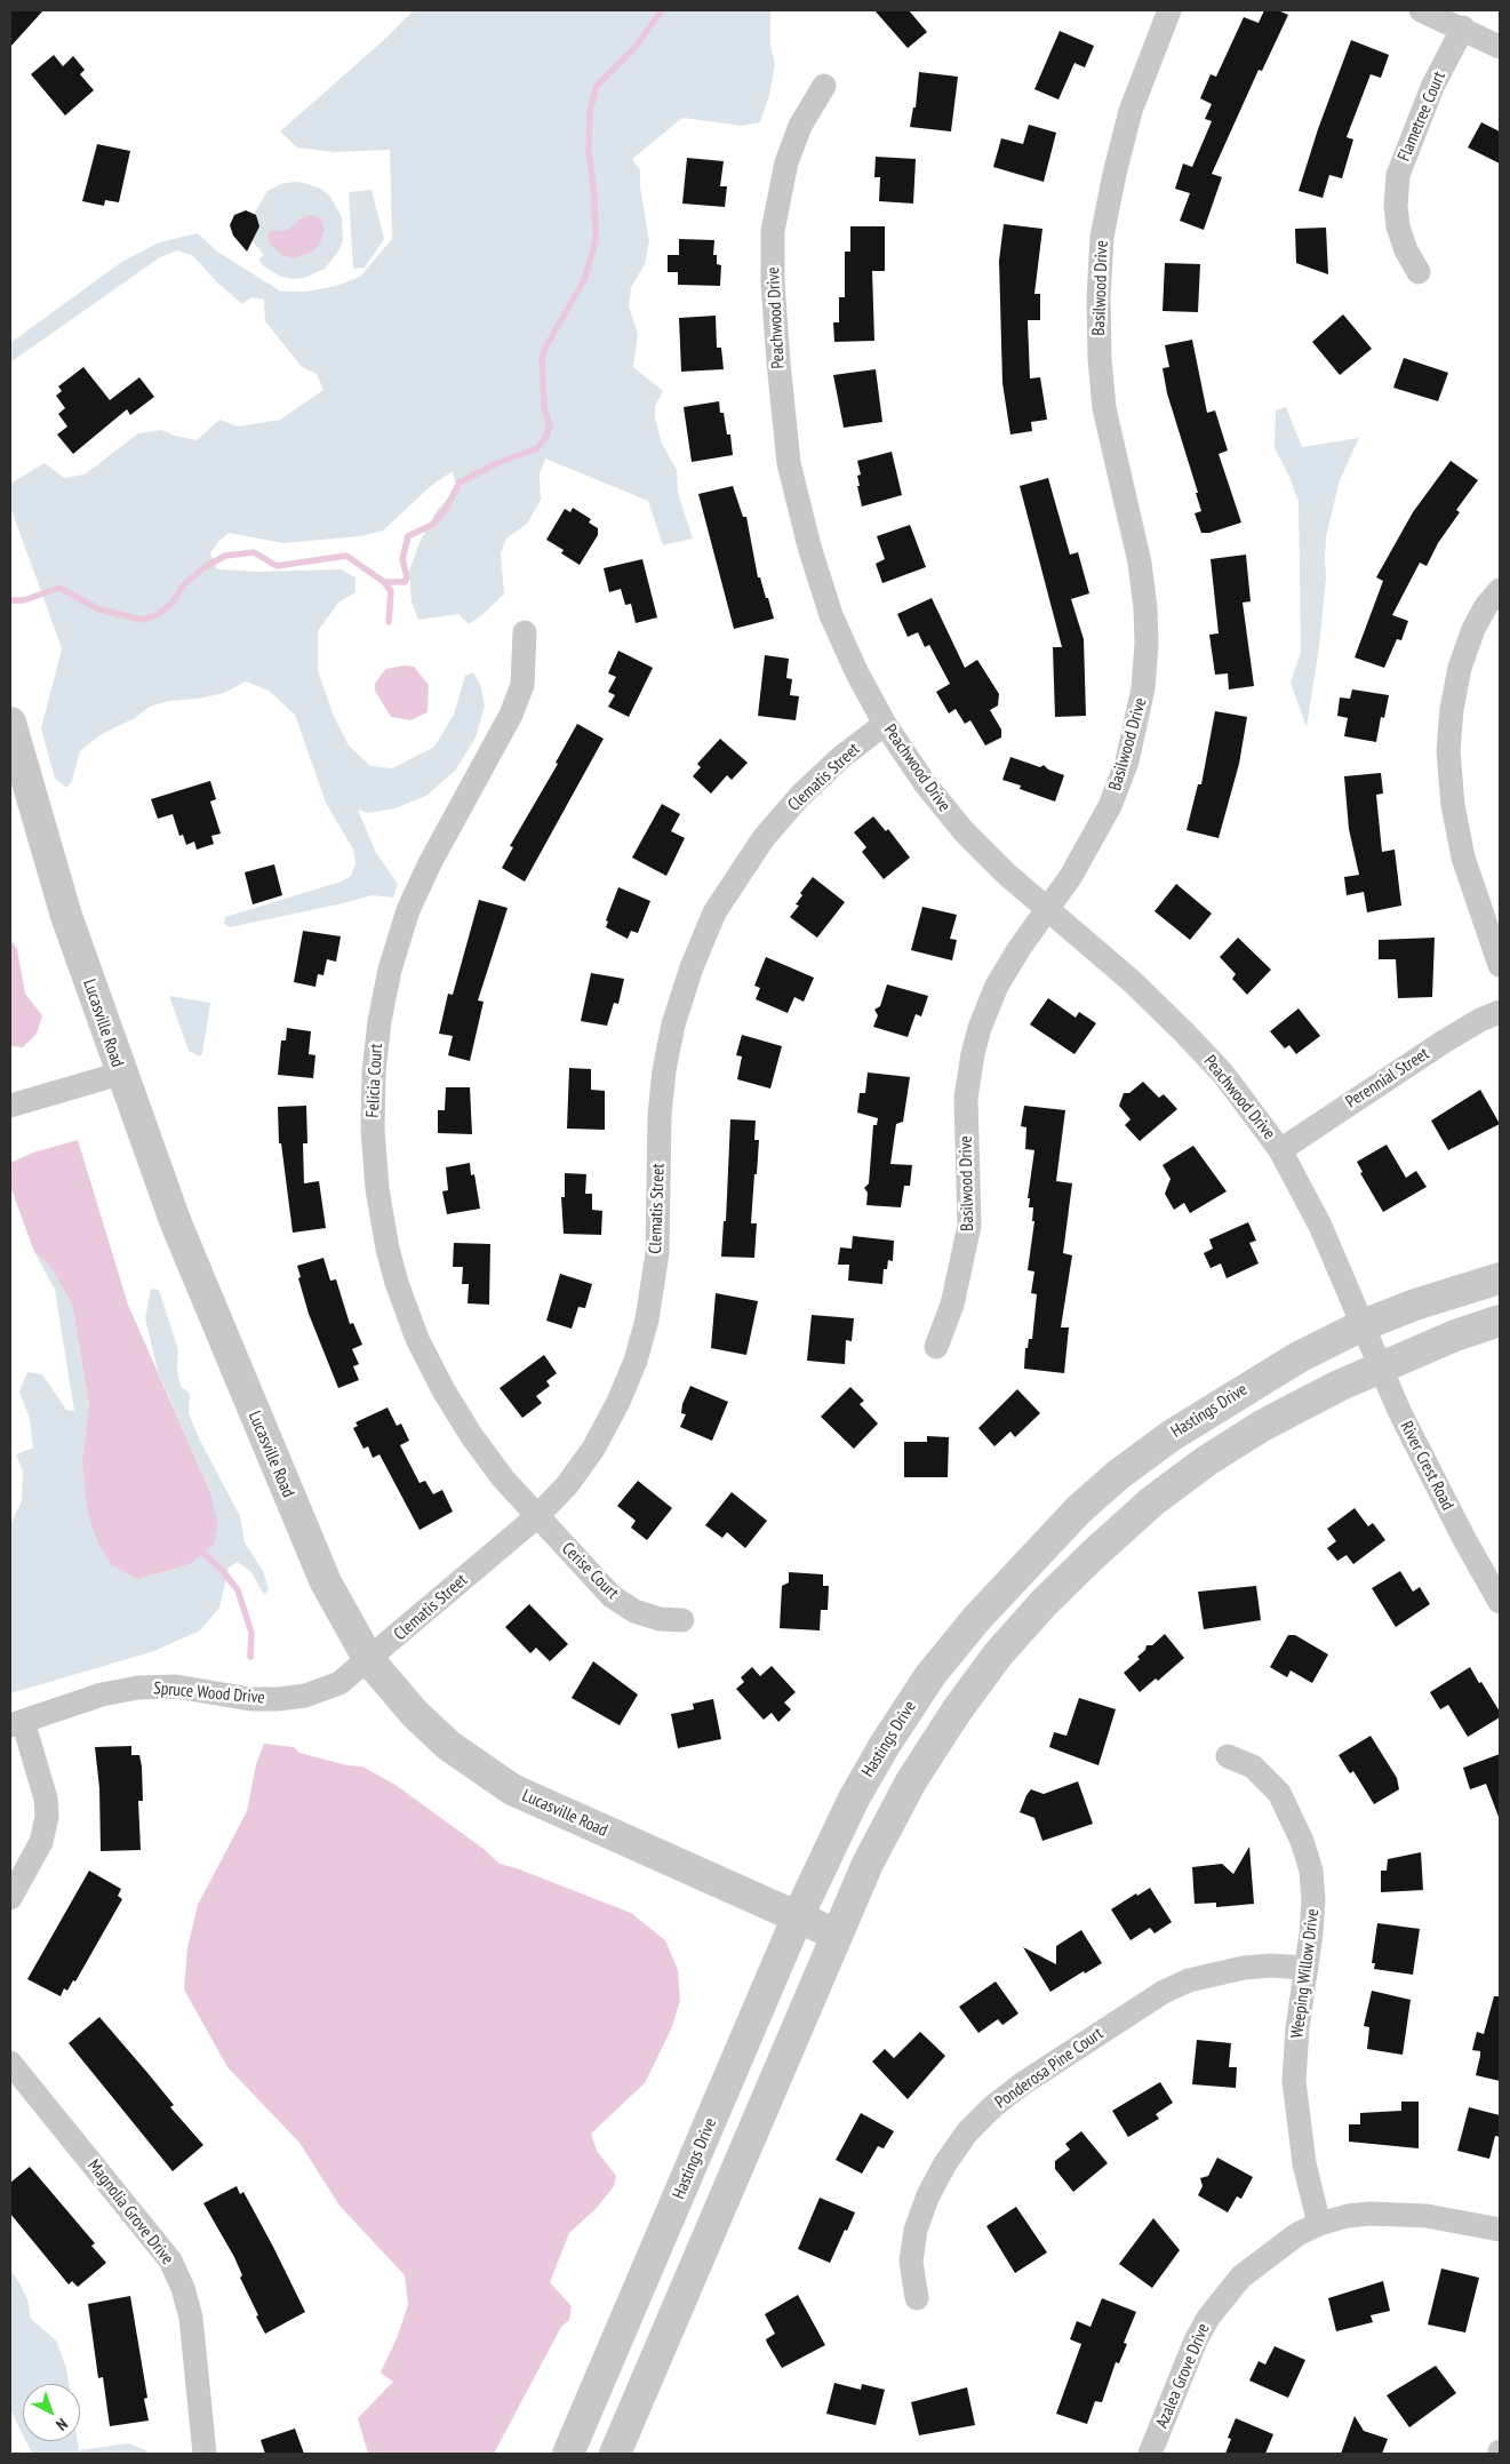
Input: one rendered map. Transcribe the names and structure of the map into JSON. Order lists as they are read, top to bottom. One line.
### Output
{"streets":{"street":["Flametree Court","Basilwood Drive","Peachwood Drive","Clematis Street","Lucasville Road","Perennial Street","Felicia Court","Hastings Drive","River Crest Road","Cerise Court","Spruce Wood Drive","Weeping Willow Drive","Ponderosa Pine Court","Magnolia Grove Drive","Azalea Grove Drive"]},"crossings":[["Basilwood Drive","Peachwood Drive"],["Peachwood Drive","Clematis Street"],["Peachwood Drive","Perennial Street"],["Peachwood Drive","Hastings Drive"],["Peachwood Drive","River Crest Road"],["Clematis Street","Lucasville Road"],["Clematis Street","Felicia Court"],["Clematis Street","Cerise Court"],["Clematis Street","Spruce Wood Drive"],["Lucasville Road","Hastings Drive"],["Lucasville Road","Spruce Wood Drive"],["Felicia Court","Cerise Court"],["Hastings Drive","River Crest Road"],["Weeping Willow Drive","Ponderosa Pine Court"],["Weeping Willow Drive","Azalea Grove Drive"]],"north":"bottom right"}
